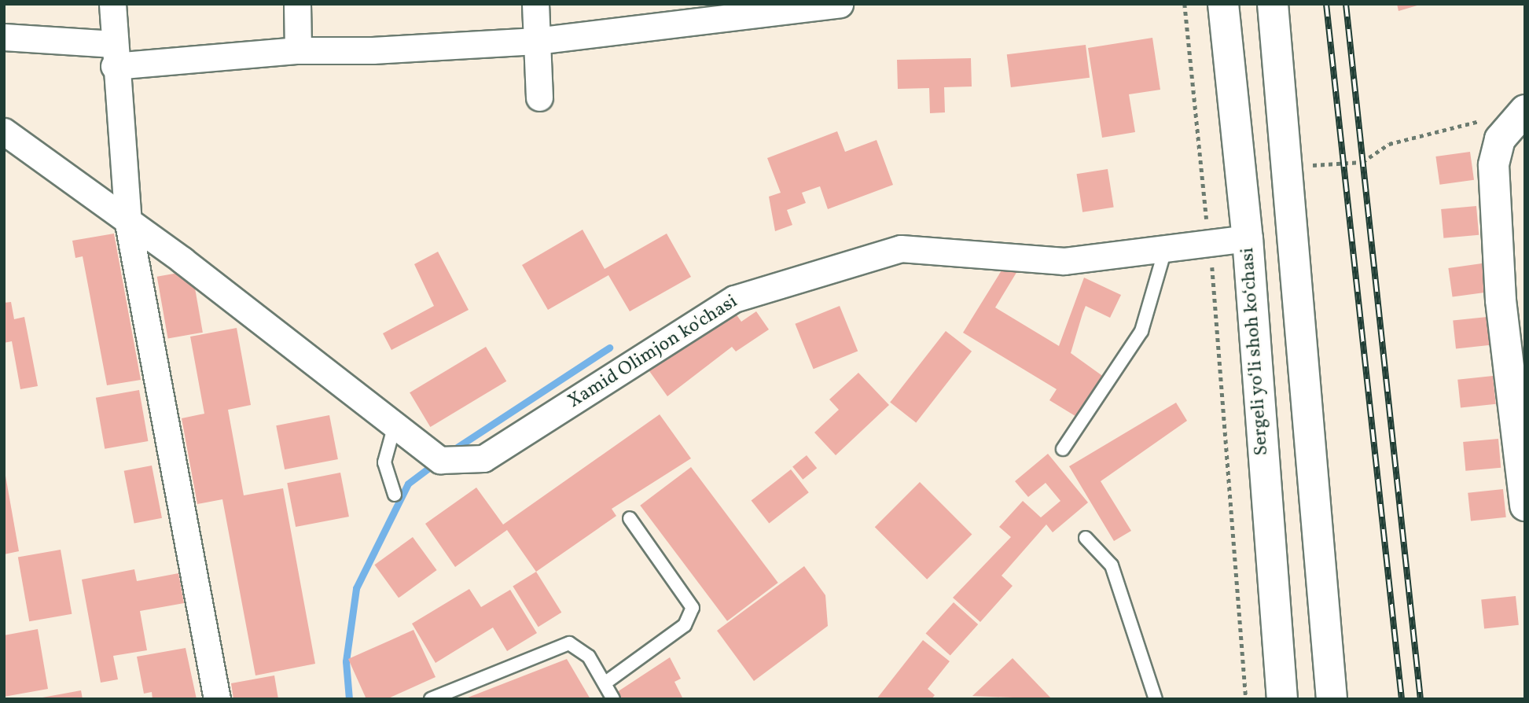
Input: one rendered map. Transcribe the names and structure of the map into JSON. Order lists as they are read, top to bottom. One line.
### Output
{"streets":{"main road":["Sergeli yo‘li shoh ko‘chasi"],"street":["Xamid Olimjon ko'chasi"]},"crossings":[["Sergeli yo‘li shoh ko‘chasi","Xamid Olimjon ko'chasi"]]}
